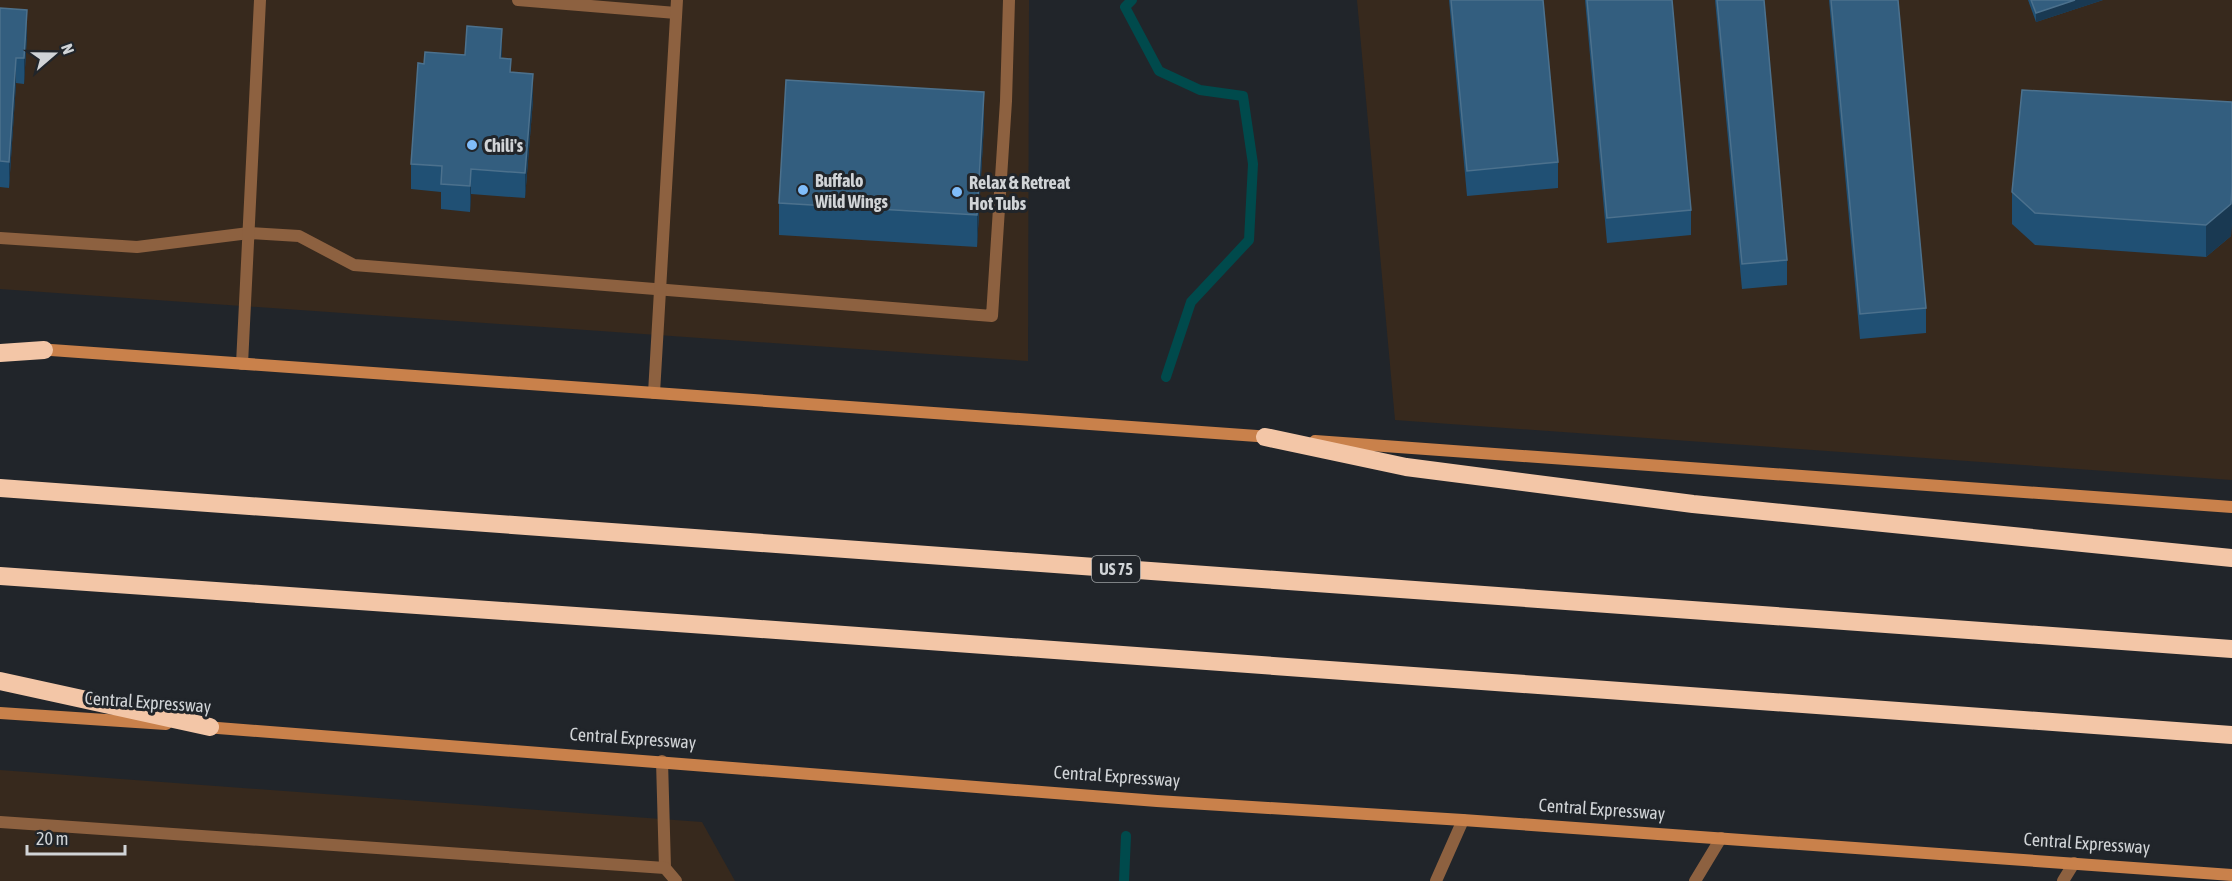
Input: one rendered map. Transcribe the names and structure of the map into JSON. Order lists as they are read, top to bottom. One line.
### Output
{"streets":{"highway":["US 75"],"main road":["Central Expressway"]},"places":["Chili's","Buffalo Wild Wings","Relax & Retreat Hot Tubs"],"scale_bar":"20 m","north":"right"}
